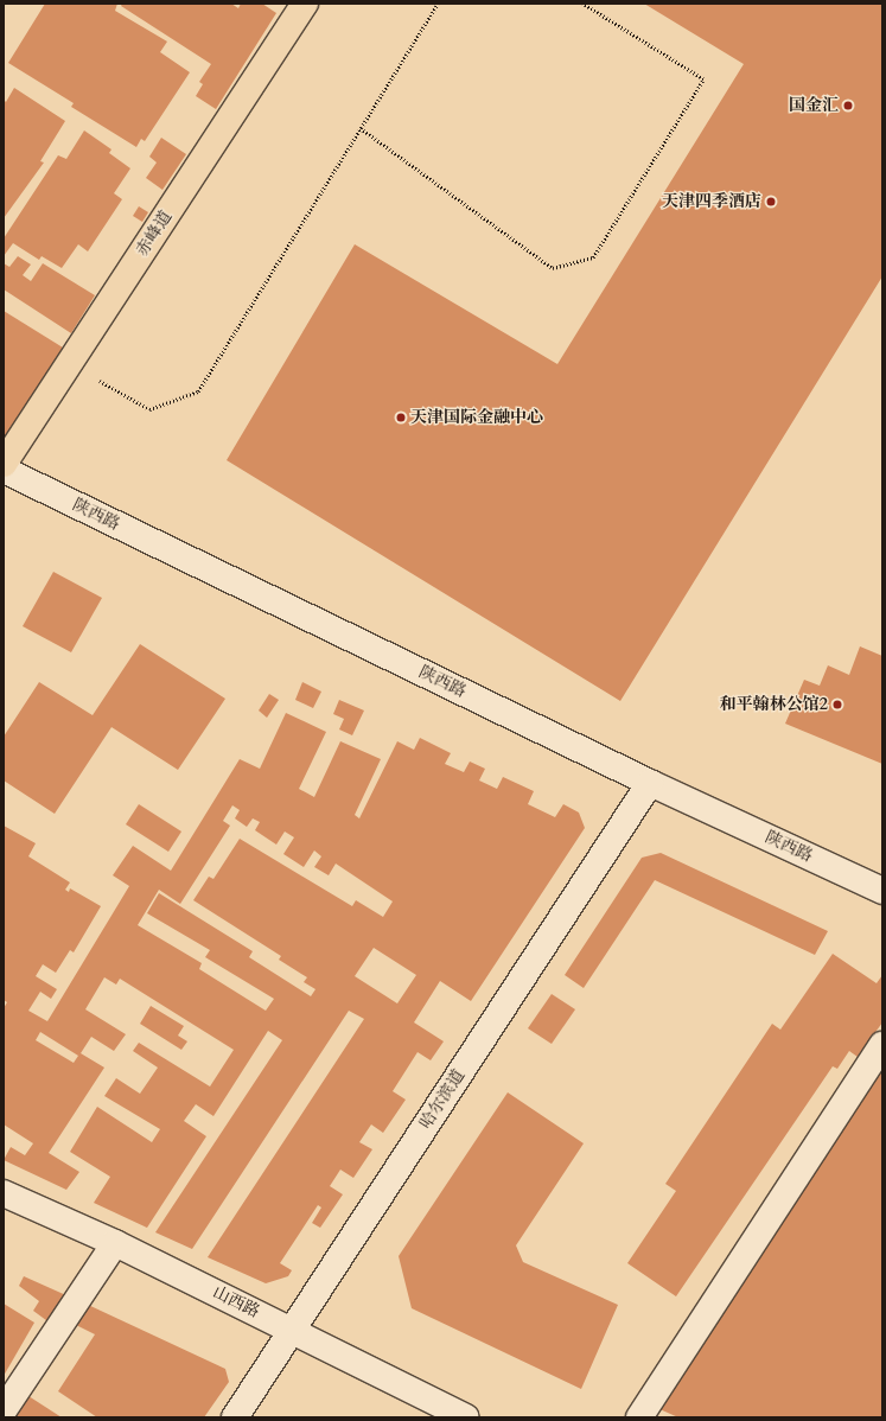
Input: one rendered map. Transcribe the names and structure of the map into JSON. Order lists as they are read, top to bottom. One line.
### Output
{"streets":{"main road":["赤峰道"],"street":["陕西路","哈尔滨道","山西路"]},"crossings":[["陕西路","哈尔滨道"],["哈尔滨道","山西路"]],"places":["国金汇","天津四季酒店","天津国际金融中心","和平翰林公馆2"]}
